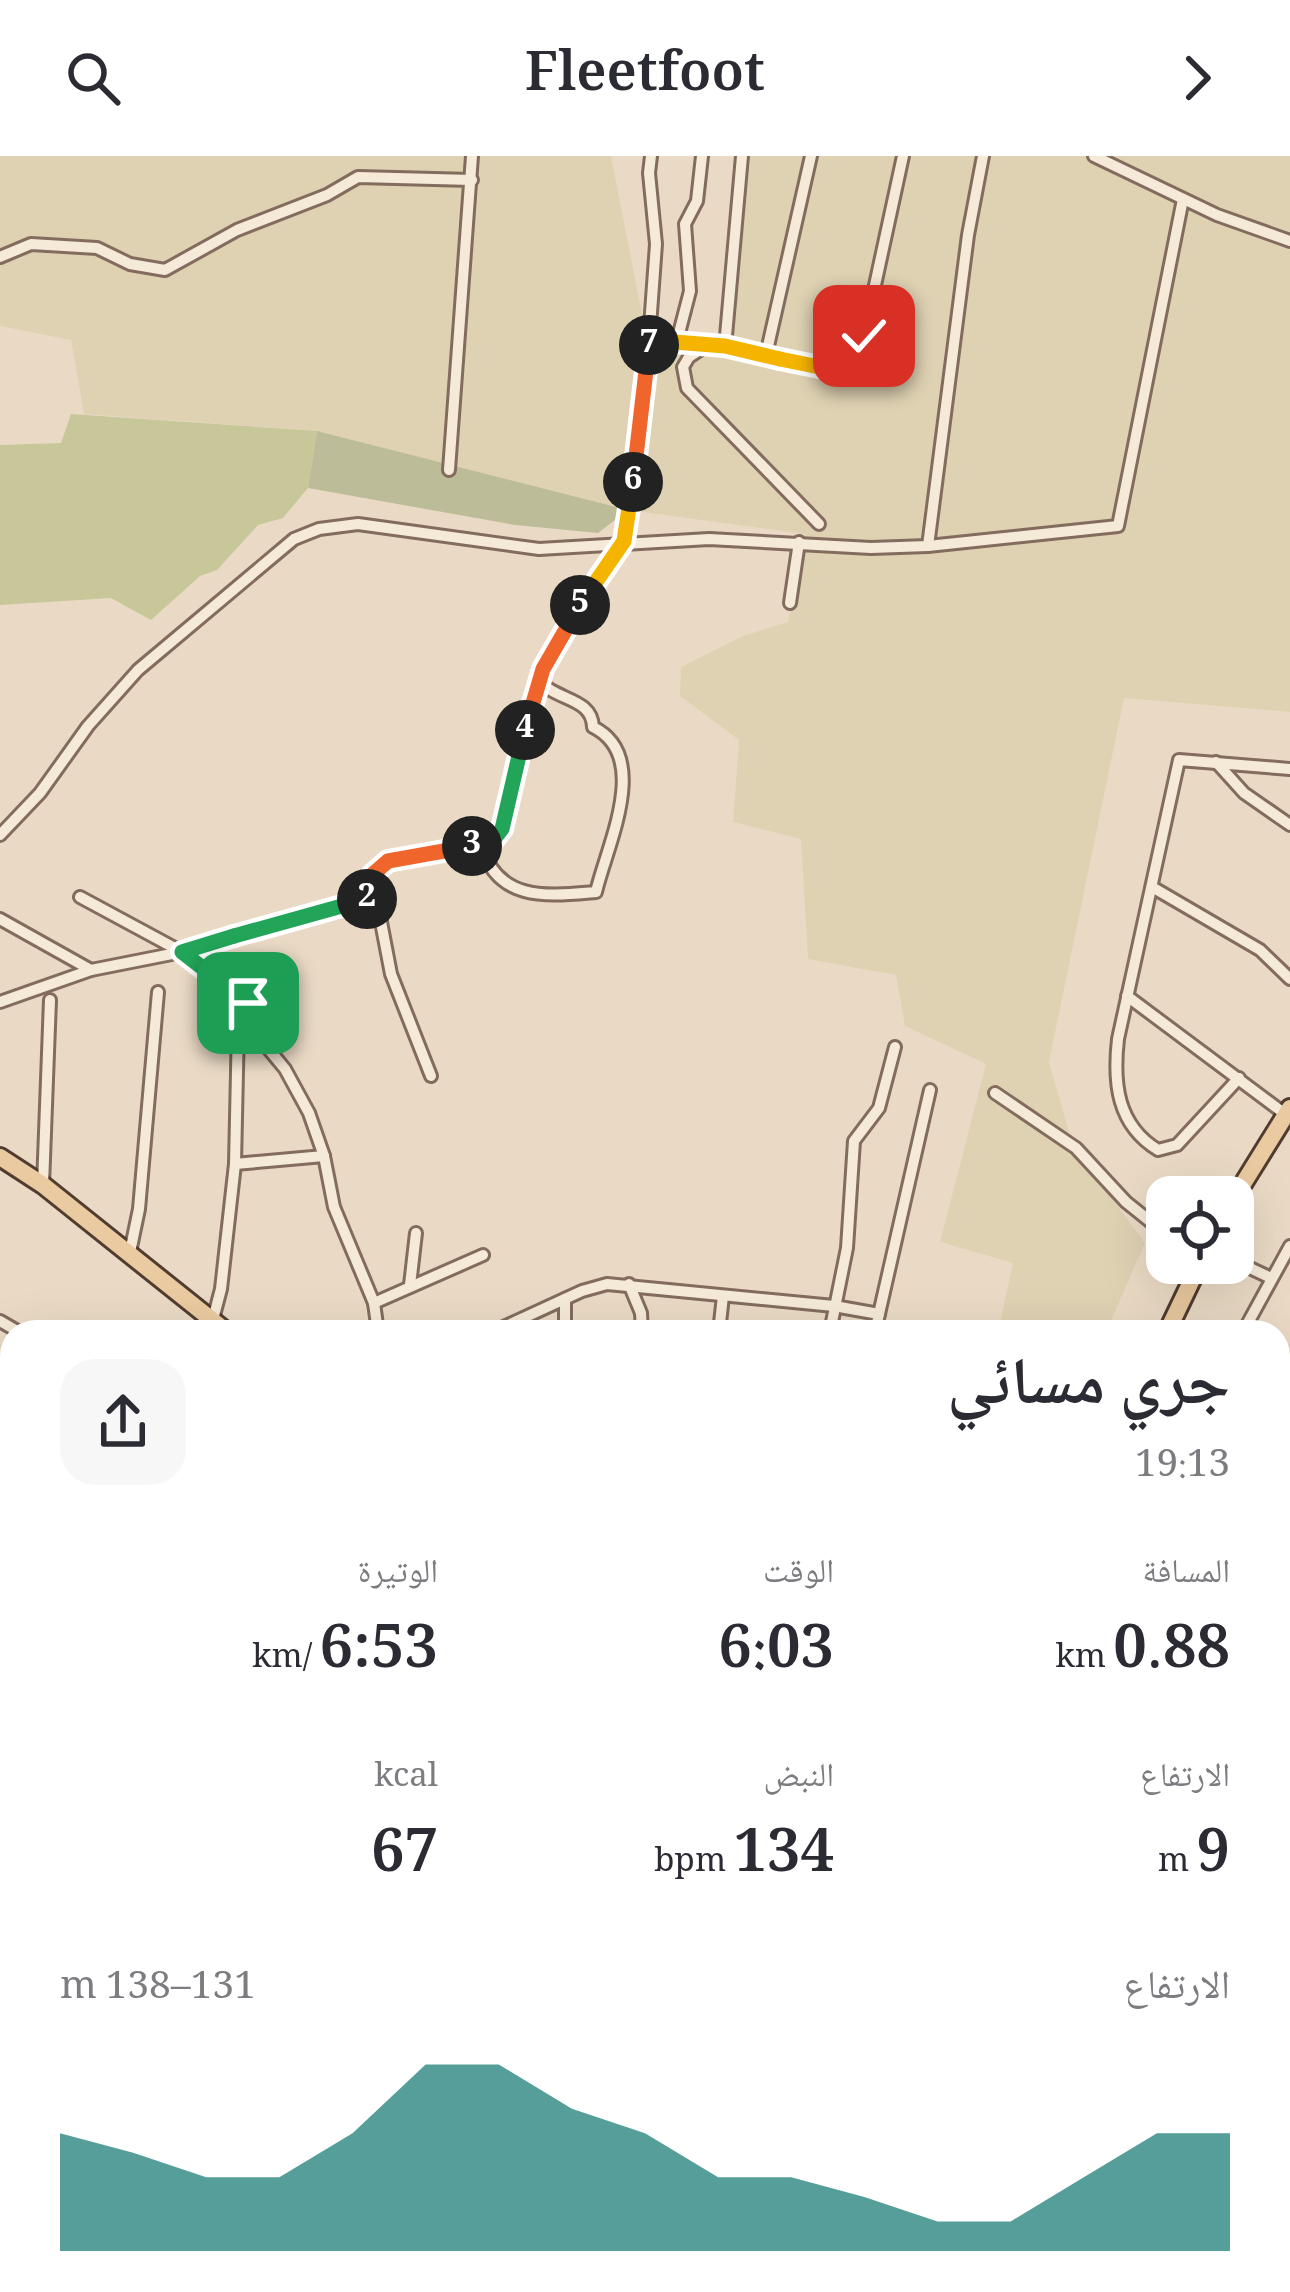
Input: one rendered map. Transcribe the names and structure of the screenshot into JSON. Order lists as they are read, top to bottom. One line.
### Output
{"page":{"header":"Fleetfoot","pins":["7","6","5","4","3","2"],"heading":["جري مسائي","19:13"],"stats":[["المسافة","0.88 km"],["الوقت","6:03"],["الوتيرة","6:53 /km"],["الارتفاع","9 m"],["النبض","134 bpm"],["kcal","67"]],"chart":["الارتفاع","131–138 m"]}}
